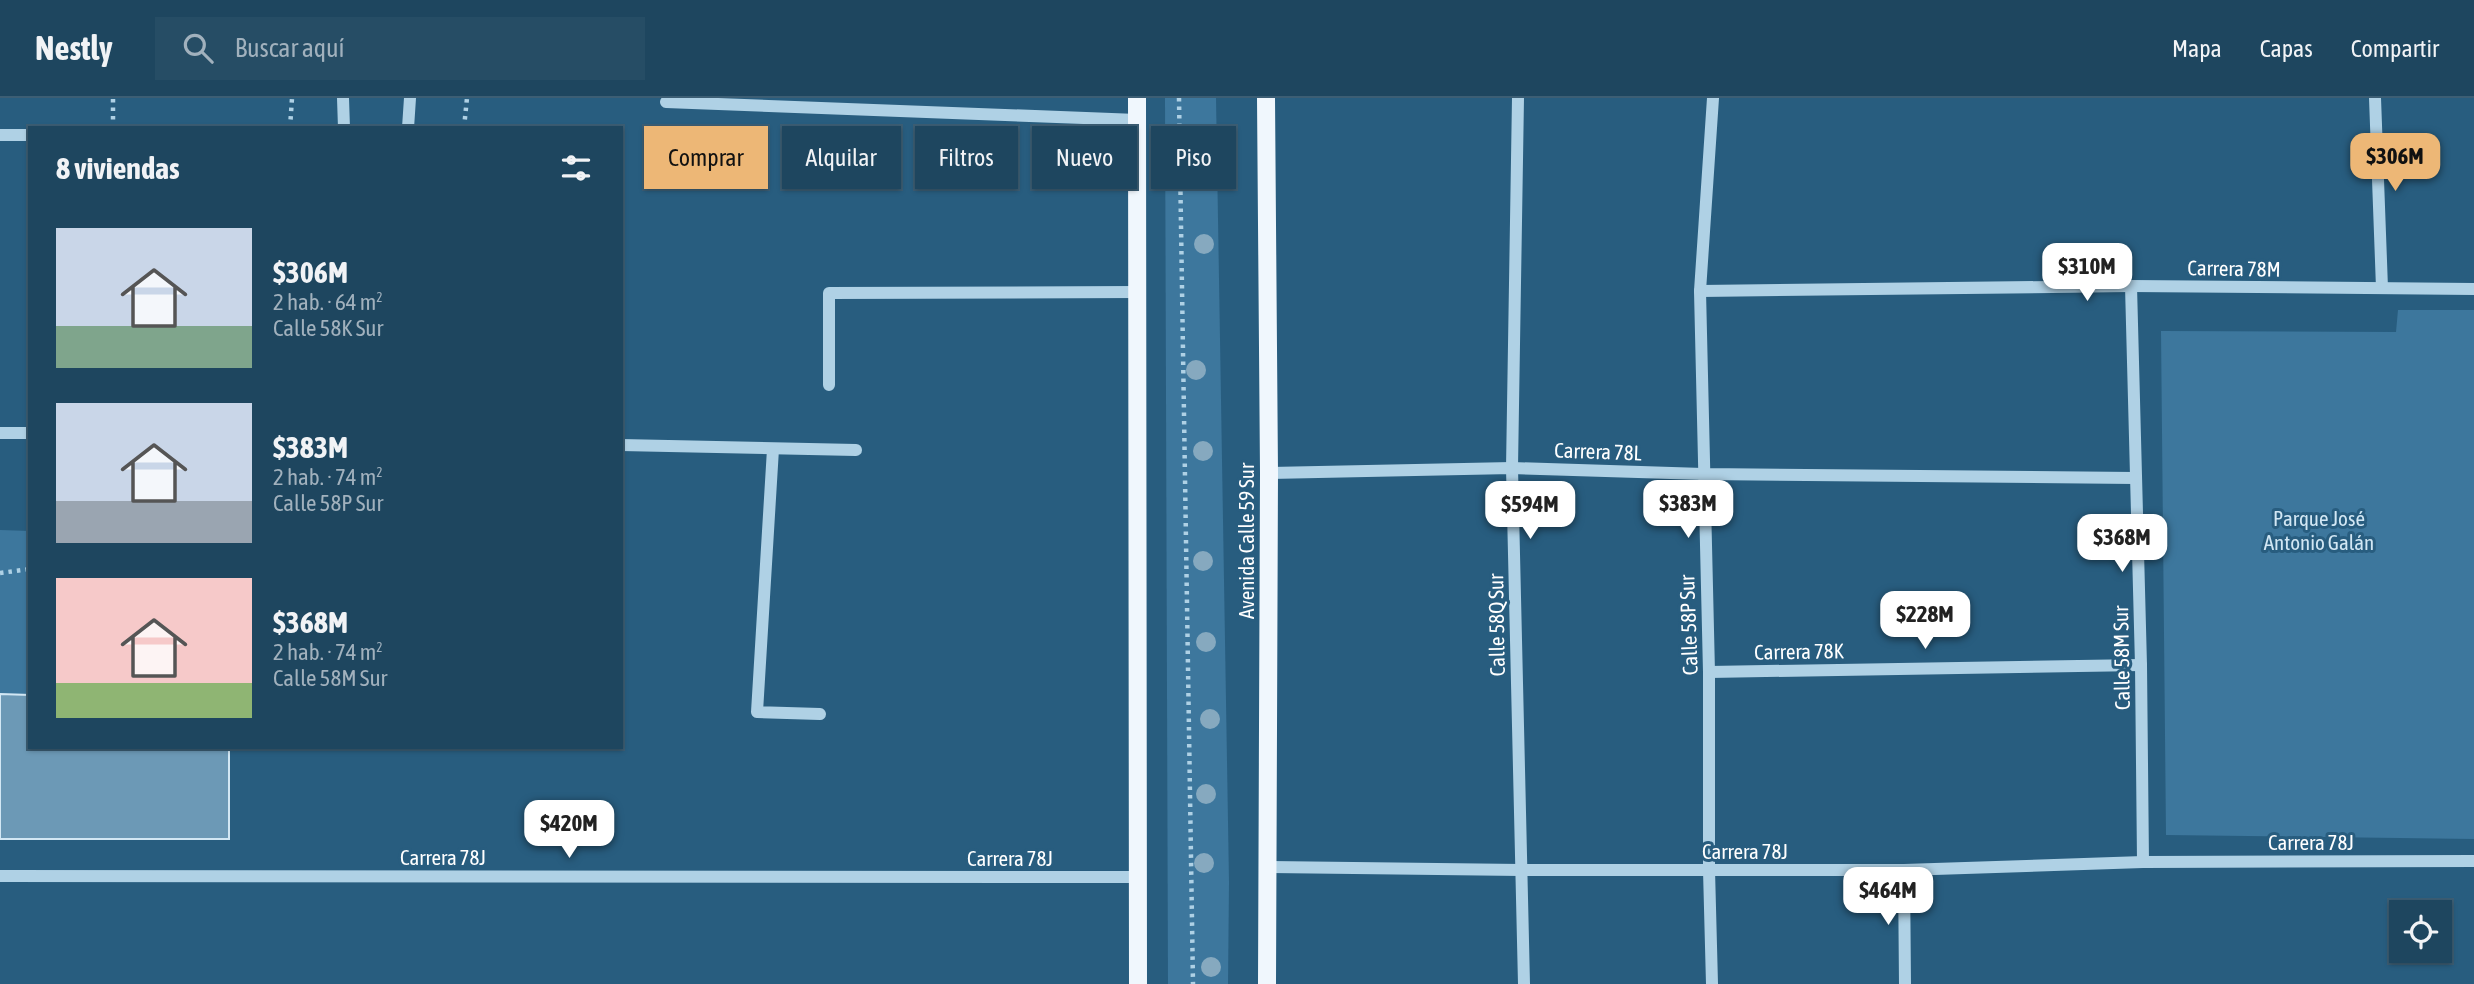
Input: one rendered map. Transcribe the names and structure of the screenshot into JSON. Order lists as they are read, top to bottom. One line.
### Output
{"streets":{"main road":["Avenida Calle 59 Sur"],"street":["Carrera 78M","Carrera 78L","Calle 58Q Sur","Calle 58P Sur","Carrera 78K","Calle 58M Sur","Carrera 78J"]},"crossings":[["Carrera 78M","Calle 58P Sur"],["Carrera 78M","Calle 58M Sur"],["Carrera 78L","Avenida Calle 59 Sur"],["Carrera 78L","Calle 58Q Sur"],["Carrera 78L","Calle 58P Sur"],["Carrera 78L","Calle 58M Sur"],["Avenida Calle 59 Sur","Carrera 78J"],["Calle 58Q Sur","Carrera 78J"],["Calle 58P Sur","Carrera 78K"],["Calle 58P Sur","Carrera 78J"],["Carrera 78K","Calle 58M Sur"],["Calle 58M Sur","Carrera 78J"]],"parks":["Parque José Antonio Galán"],"page":{"header":"Nestly","search":"Buscar aquí","nav":["Mapa","Capas","Compartir"],"chip":["Comprar","Alquilar","Filtros","Nuevo","Piso"],"heading":"8 viviendas","price":["$306M","$310M","$383M","$594M","$368M","$228M","$420M","$464M"],"list":[{"name":"$306M","note":"2 hab. · 64 m² · Calle 58K Sur"},{"name":"$383M","note":"2 hab. · 74 m² · Calle 58P Sur"},{"name":"$368M","note":"2 hab. · 74 m² · Calle 58M Sur"}]}}
